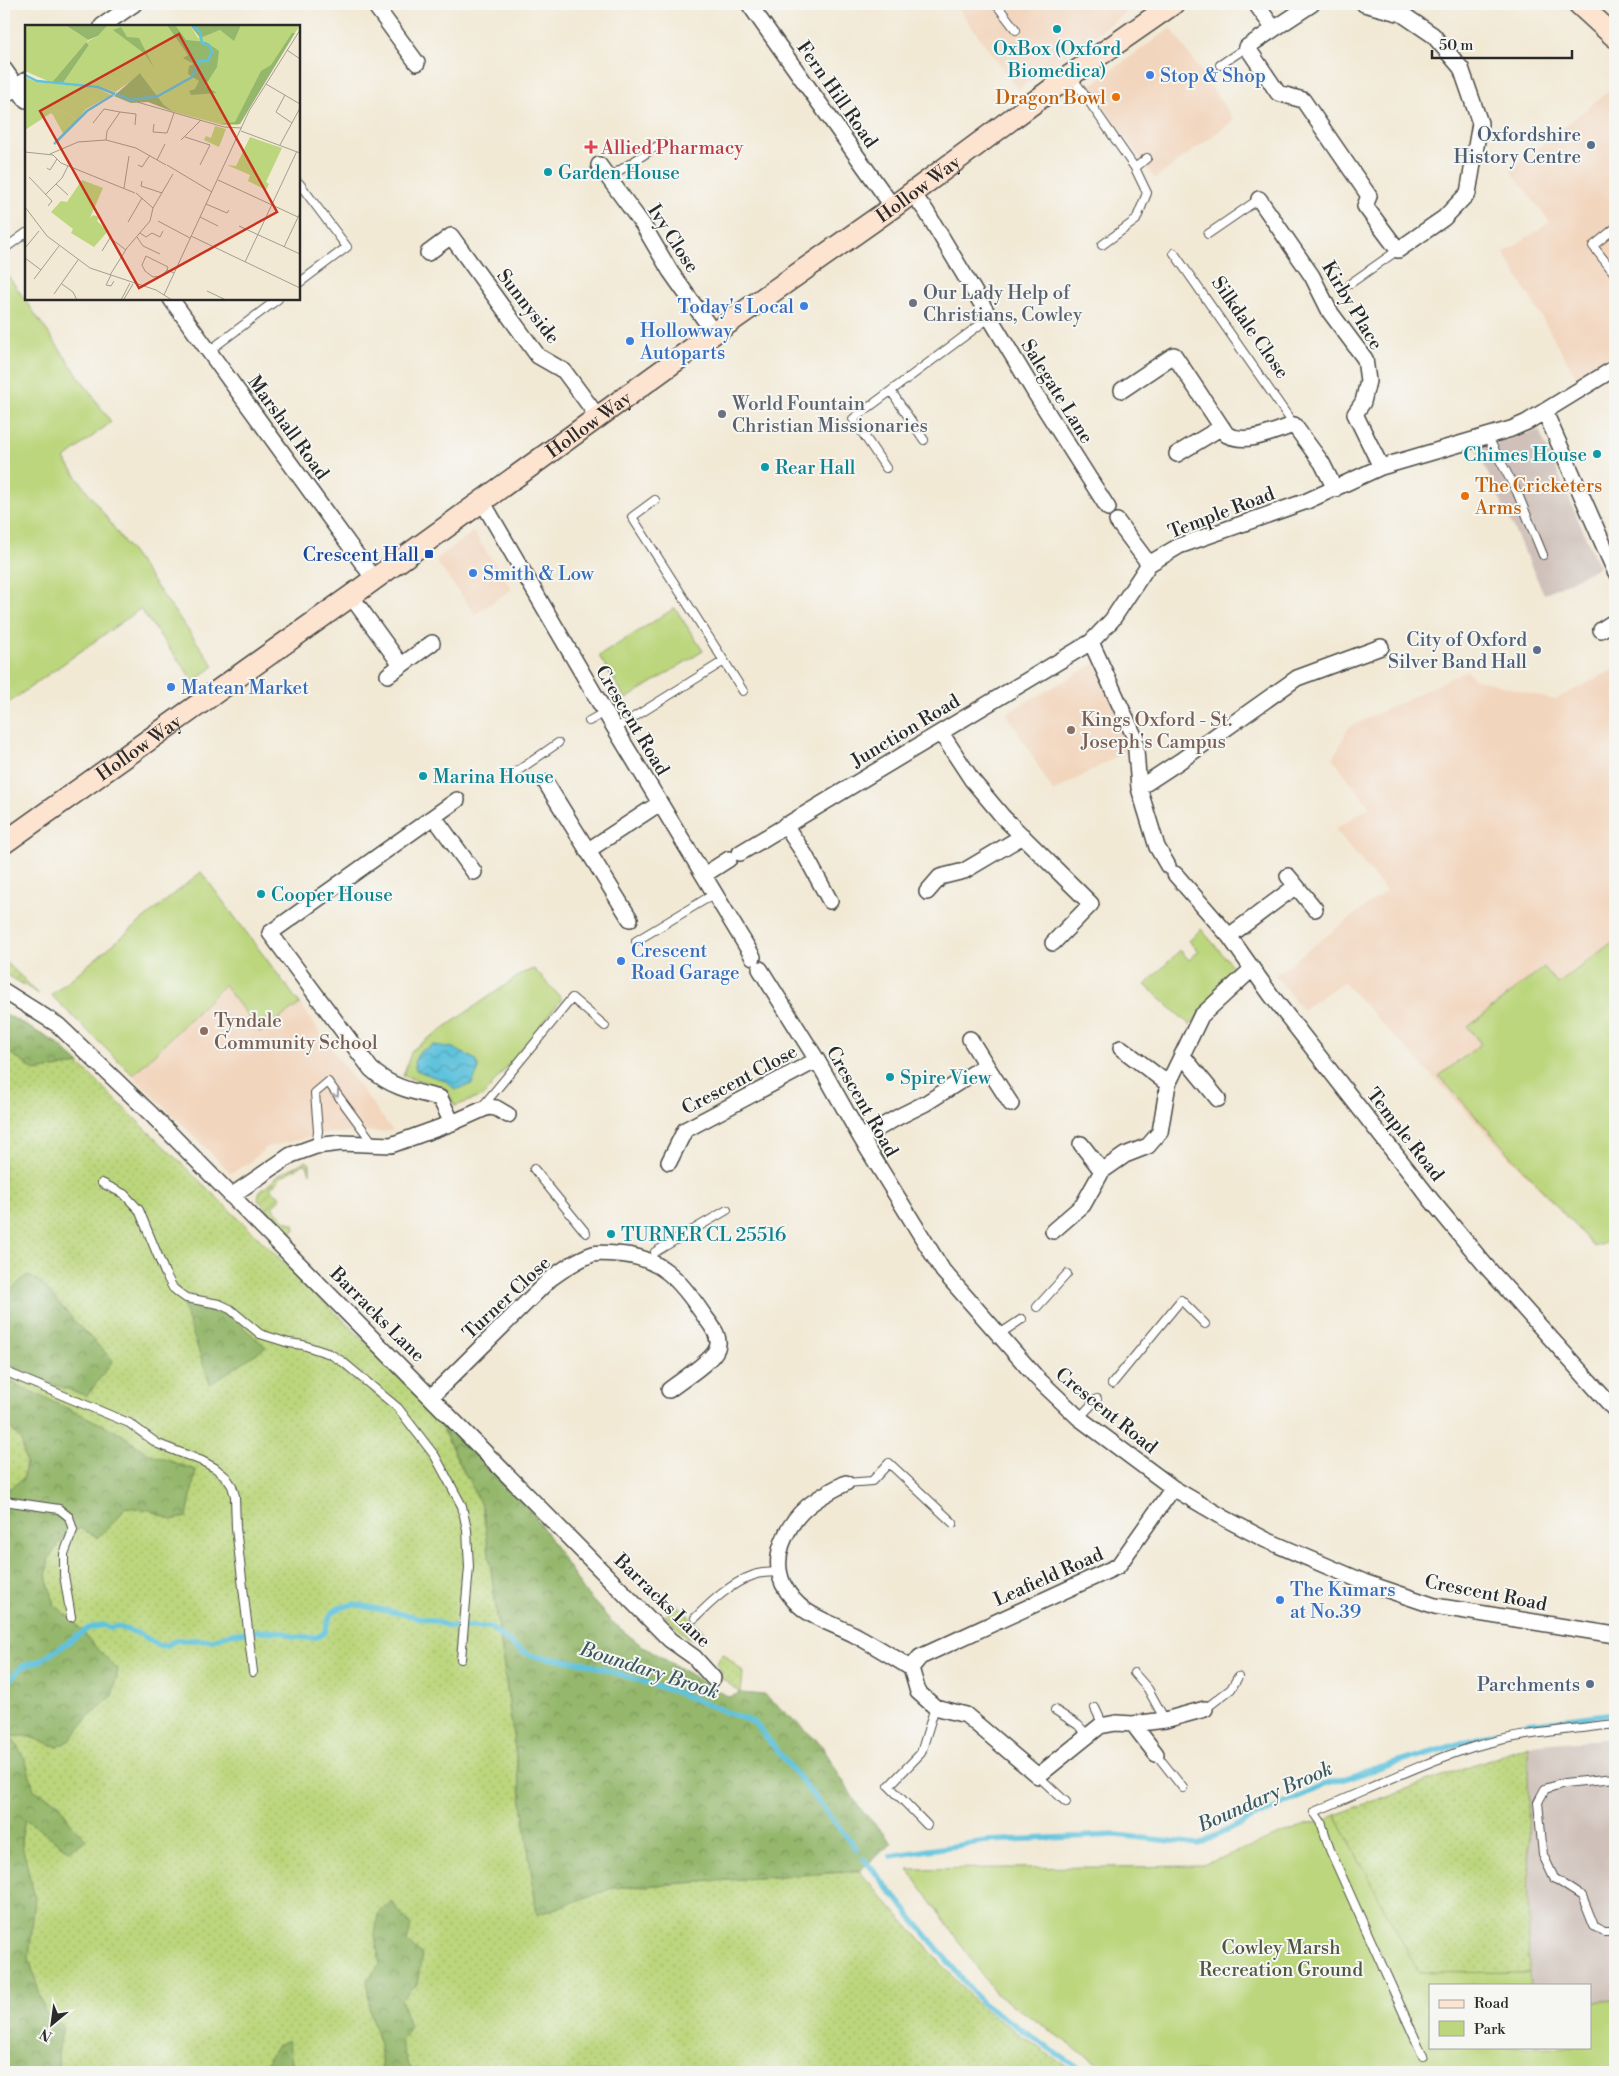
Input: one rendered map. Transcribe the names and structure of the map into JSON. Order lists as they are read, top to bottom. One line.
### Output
{"streets":{"main road":["Hollow Way"],"street":["Fern Hill Road","Ivy Close","Kirby Place","Sunnyside","Silkdale Close","Salegate Lane","Marshall Road","Temple Road","Crescent Road","Junction Road","Crescent Close","Turner Close","Barracks Lane","Leafield Road"]},"crossings":[["Fern Hill Road","Hollow Way"],["Hollow Way","Ivy Close"],["Hollow Way","Sunnyside"],["Hollow Way","Salegate Lane"],["Hollow Way","Marshall Road"],["Hollow Way","Crescent Road"],["Kirby Place","Temple Road"],["Silkdale Close","Temple Road"],["Temple Road","Junction Road"],["Crescent Road","Junction Road"],["Crescent Road","Crescent Close"],["Crescent Road","Leafield Road"],["Turner Close","Barracks Lane"]],"water":["Boundary Brook"],"parks":["Cowley Marsh Recreation Ground"],"places":{"other":["OxBox (Oxford Biomedica)","Stop & Shop","Dragon Bowl","Oxfordshire History Centre","Garden House","Our Lady Help of Christians, Cowley","Today's Local","Hollowway Autoparts","World Fountain Christian Missionaries","Chimes House","Rear Hall","The Cricketers Arms","Smith & Low","City of Oxford Silver Band Hall","Matean Market","Kings Oxford - St. Joseph's Campus","Marina House","Cooper House","Crescent Road Garage","Tyndale Community School","Spire View","TURNER CL 25516","The Kumars at No.39","Parchments"],"health":["Allied Pharmacy"],"transit":["Crescent Hall"]},"legend":["Road","Park"],"scale_bar":"50 m","north":"bottom left"}
